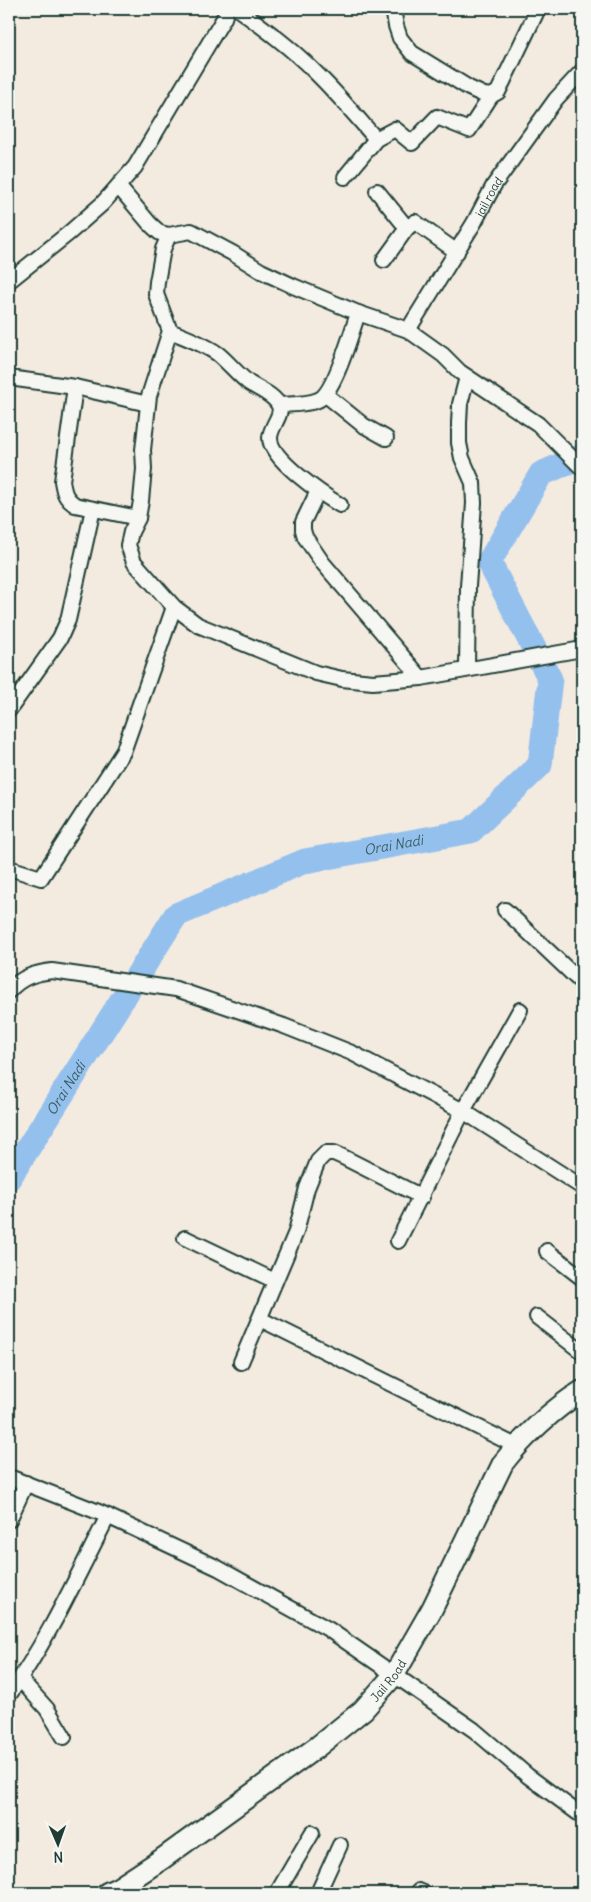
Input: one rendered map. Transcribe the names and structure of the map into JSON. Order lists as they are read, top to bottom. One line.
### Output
{"streets":{"street":["jail road","Jail Road"]},"water":["Orai Nadi"],"north":"bottom"}
